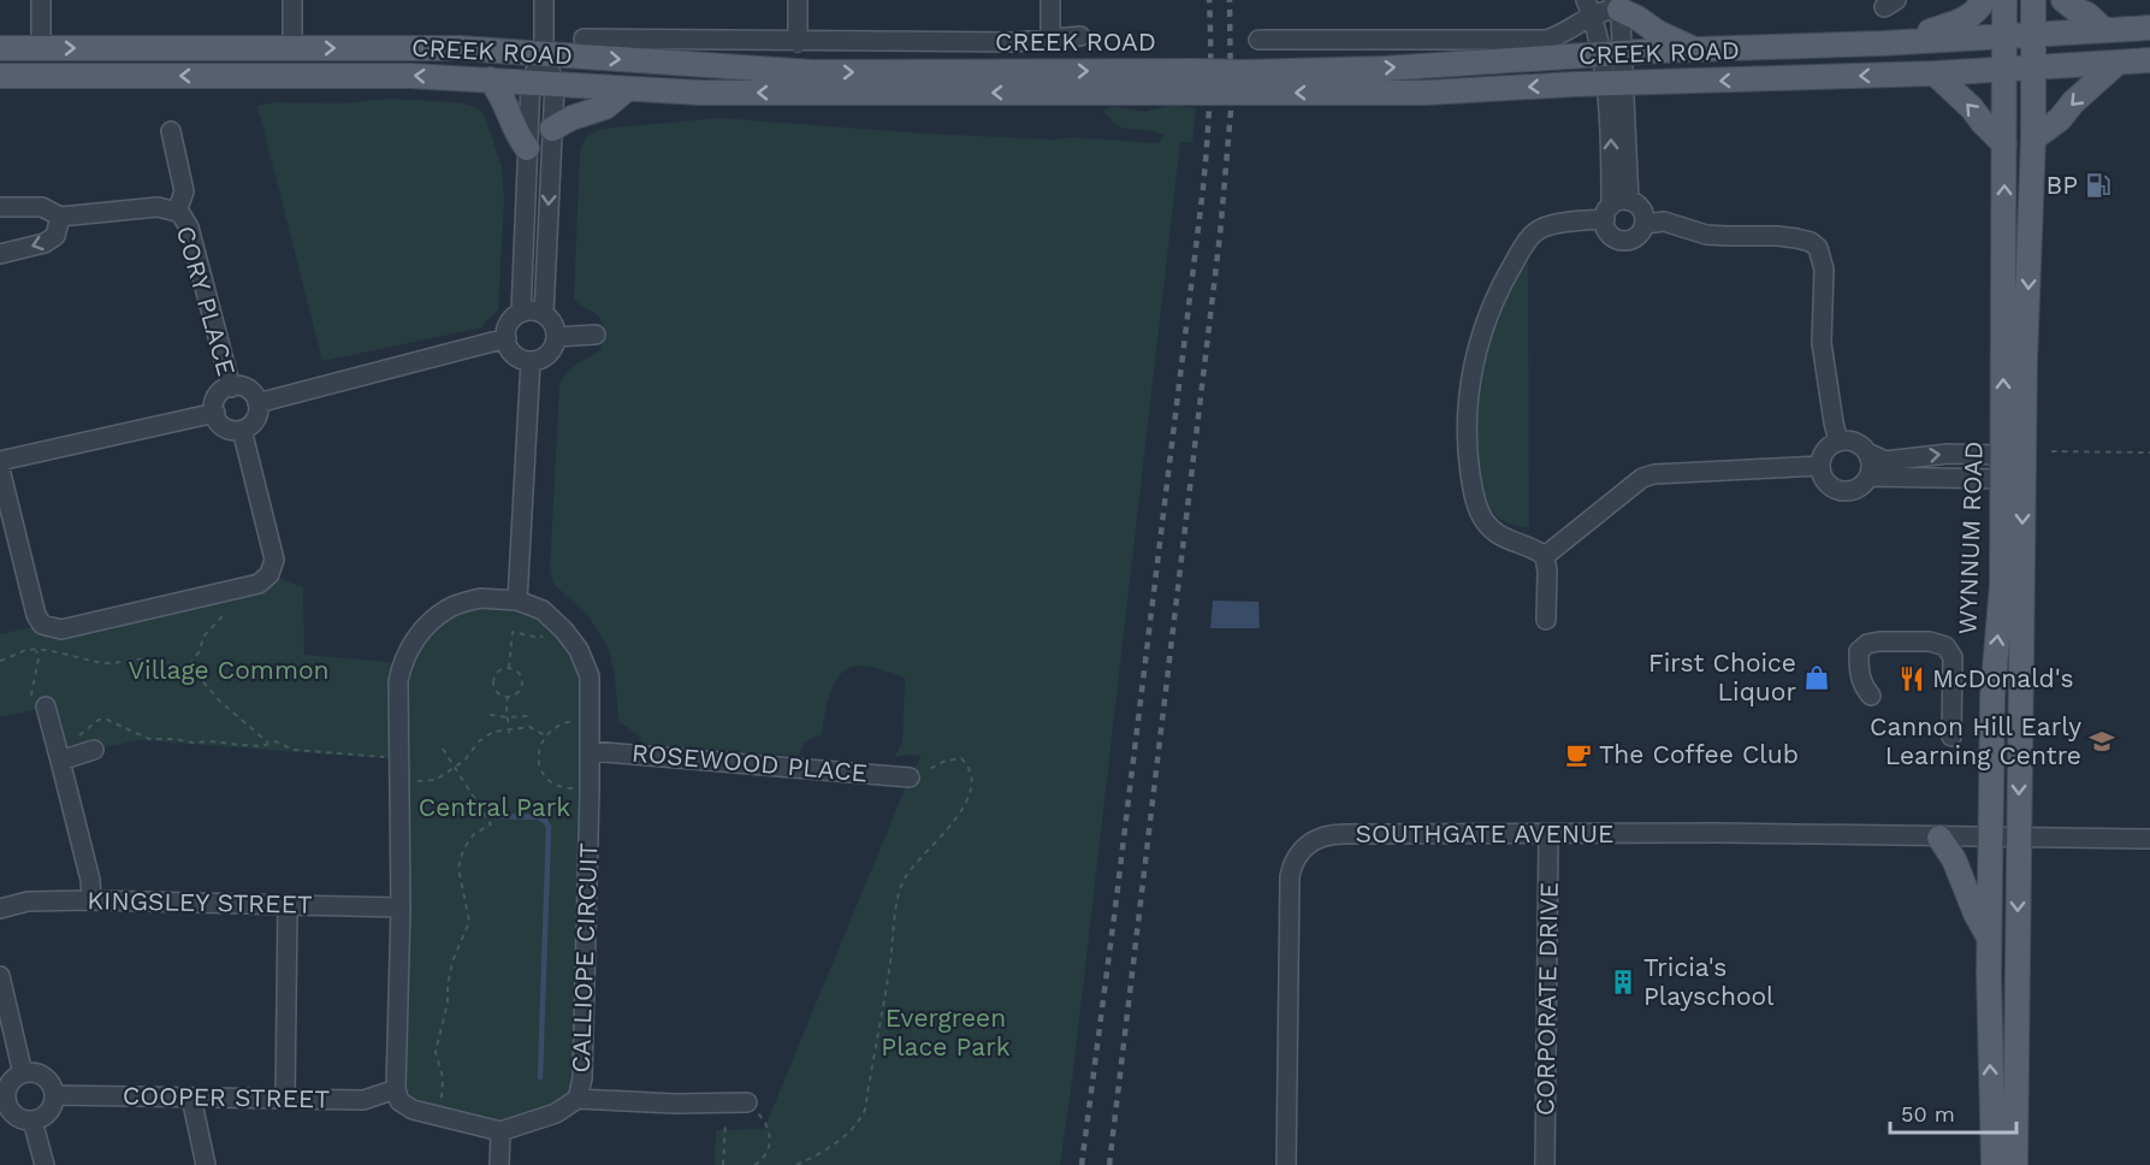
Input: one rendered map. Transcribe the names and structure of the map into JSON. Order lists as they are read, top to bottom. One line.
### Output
{"streets":{"main road":["CREEK ROAD","WYNNUM ROAD"],"street":["CORY PLACE","ROSEWOOD PLACE","SOUTHGATE AVENUE","KINGSLEY STREET","CALLIOPE CIRCUIT","CORPORATE DRIVE","COOPER STREET"]},"crossings":[["CREEK ROAD","WYNNUM ROAD"],["WYNNUM ROAD","SOUTHGATE AVENUE"],["ROSEWOOD PLACE","CALLIOPE CIRCUIT"],["SOUTHGATE AVENUE","CORPORATE DRIVE"],["KINGSLEY STREET","CALLIOPE CIRCUIT"],["CALLIOPE CIRCUIT","COOPER STREET"]],"parks":["Village Common","Central Park","Evergreen Place Park"],"places":{"fuel station":["BP"],"shop":["First Choice Liquor"],"restaurant":["McDonald's"],"school or university":["Cannon Hill Early Learning Centre"],"cafe":["The Coffee Club"],"building":["Tricia's Playschool"]},"scale_bar":"50 m"}
